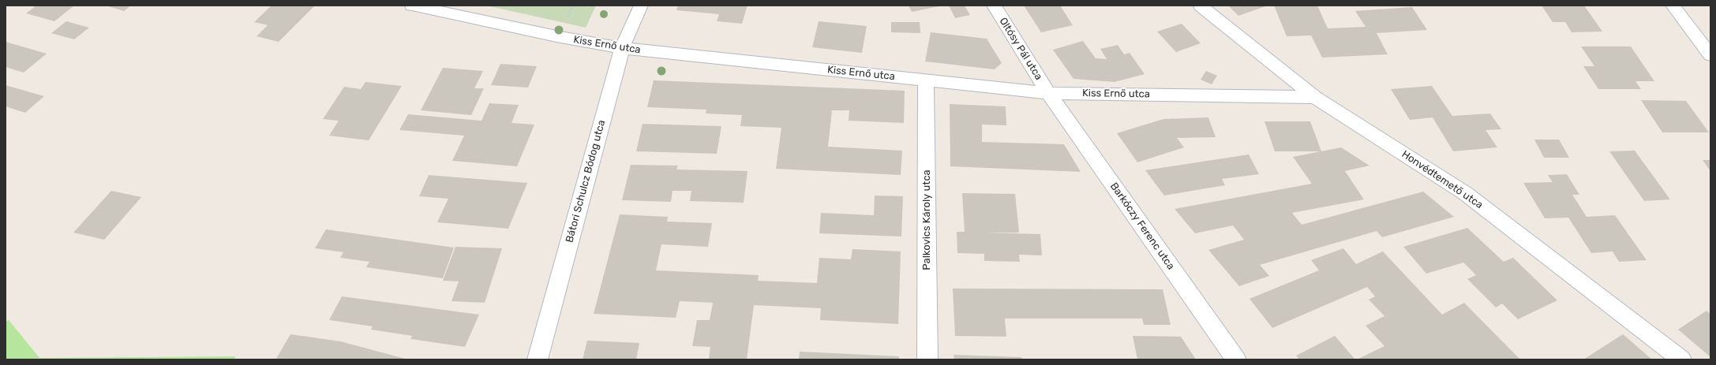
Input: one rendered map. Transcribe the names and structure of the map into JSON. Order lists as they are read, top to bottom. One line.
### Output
{"streets":{"street":["Kiss Ernő utca","Oltósy Pál utca","Honvédtemető utca","Bátori Schulcz Bódog utca","Palkovics Károly utca","Barkóczy Ferenc utca"]},"crossings":[["Kiss Ernő utca","Oltósy Pál utca"],["Kiss Ernő utca","Honvédtemető utca"],["Kiss Ernő utca","Bátori Schulcz Bódog utca"],["Kiss Ernő utca","Palkovics Károly utca"],["Kiss Ernő utca","Barkóczy Ferenc utca"],["Oltósy Pál utca","Barkóczy Ferenc utca"]]}
